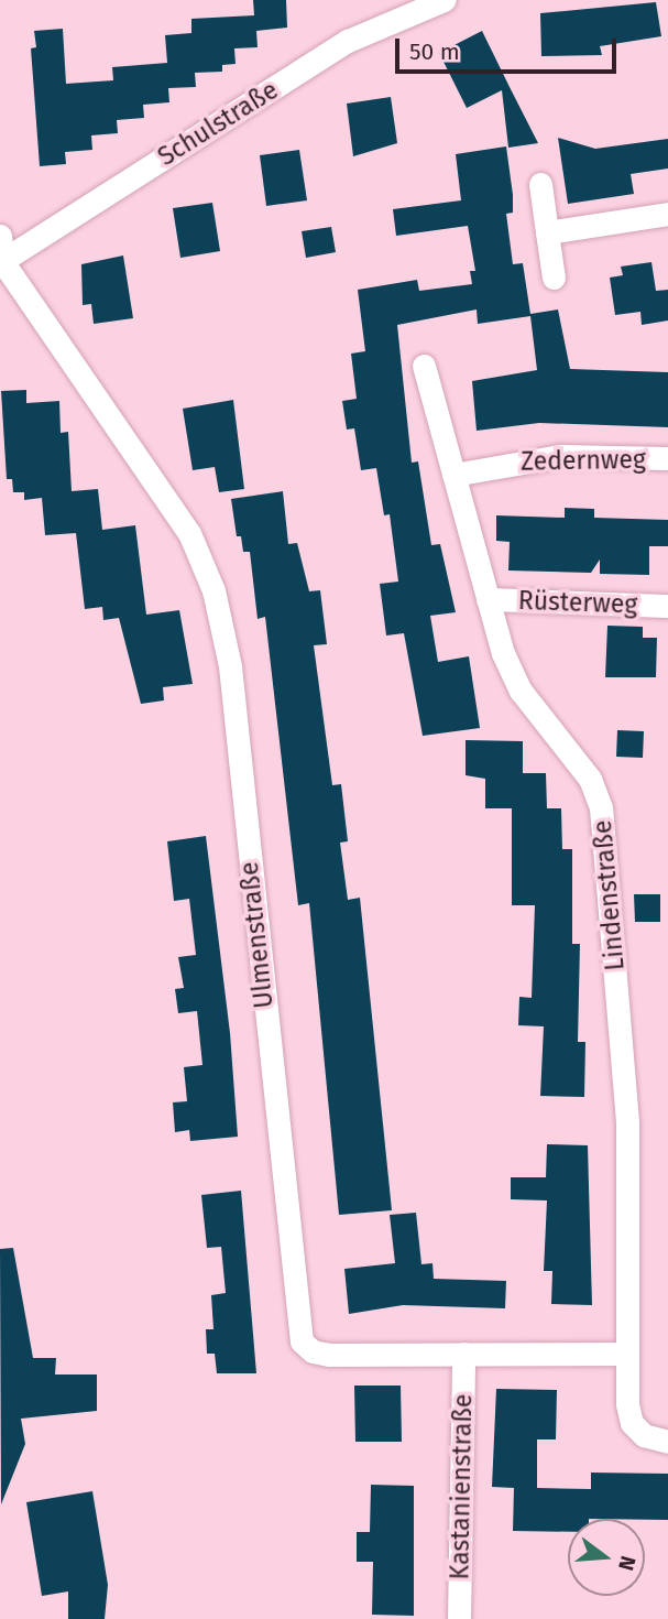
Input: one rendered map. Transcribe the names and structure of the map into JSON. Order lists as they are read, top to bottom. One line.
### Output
{"streets":{"street":["Schulstraße","Zedernweg","Rüsterweg","Lindenstraße","Ulmenstraße","Kastanienstraße"]},"crossings":[["Schulstraße","Ulmenstraße"],["Zedernweg","Lindenstraße"],["Rüsterweg","Lindenstraße"],["Lindenstraße","Ulmenstraße"],["Ulmenstraße","Kastanienstraße"]],"scale_bar":"50 m","north":"right"}
